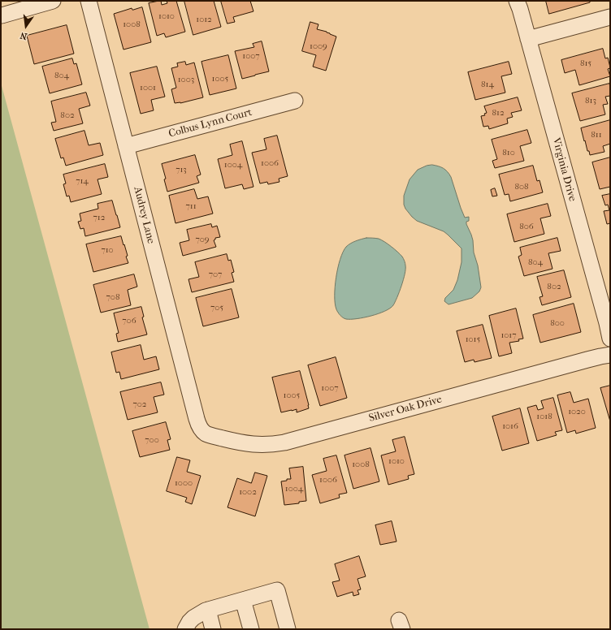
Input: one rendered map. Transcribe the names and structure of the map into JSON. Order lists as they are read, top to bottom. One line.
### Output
{"streets":{"street":["Colbus Lynn Court","Virginia Drive","Audrey Lane","Silver Oak Drive"]},"crossings":[["Colbus Lynn Court","Audrey Lane"],["Audrey Lane","Silver Oak Drive"]],"house_numbers":["1010","1012","1008","1009","1007","815","804","1005","1003","814","1001","813","812","802","811","810","1006","1004","713","714","808","711","712","806","709","710","804","707","802","708","705","706","800","1017","1015","1007","1005","702","1020","1018","1016","700","1010","1008","1006","1000","1004","1002"],"north":"bottom"}
